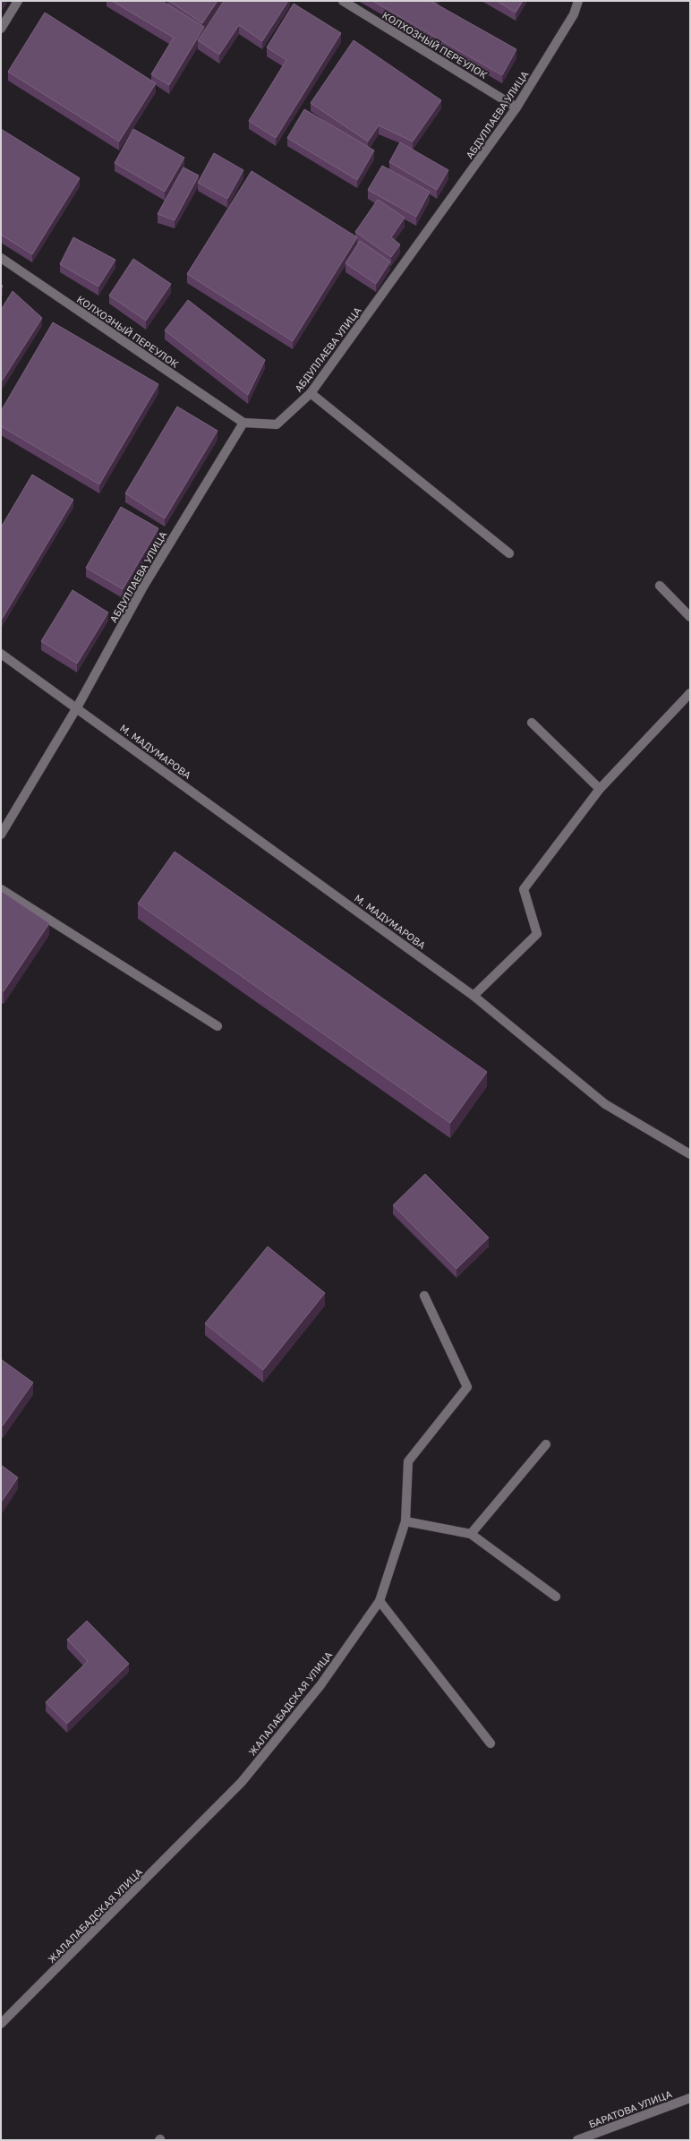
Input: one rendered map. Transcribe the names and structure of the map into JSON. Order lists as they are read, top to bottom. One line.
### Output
{"streets":{"street":["КОЛХОЗНЫЙ ПЕРЕУЛОК","АБДУЛЛАЕВА УЛИЦА","М. МАДУМАРОВА","ЖАЛАЛАБАДСКАЯ УЛИЦА","БАРАТОВА УЛИЦА"]},"crossings":[["КОЛХОЗНЫЙ ПЕРЕУЛОК","АБДУЛЛАЕВА УЛИЦА"],["АБДУЛЛАЕВА УЛИЦА","М. МАДУМАРОВА"]]}
